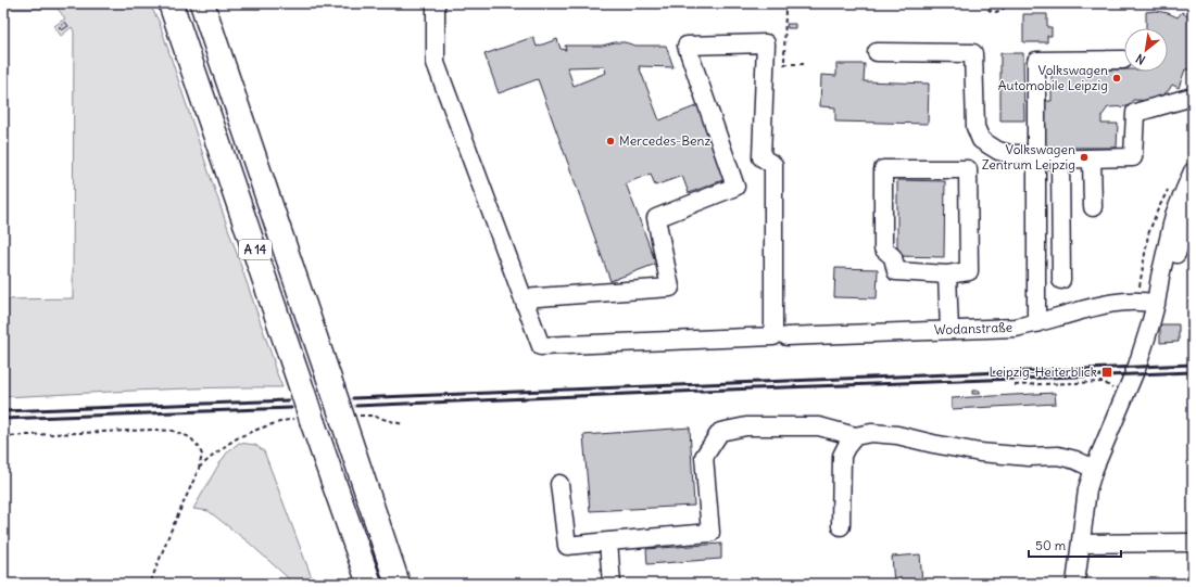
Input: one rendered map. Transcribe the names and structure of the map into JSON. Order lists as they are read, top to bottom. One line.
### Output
{"streets":{"highway":["A 14"],"street":["Wodanstraße"]},"places":{"other":["Volkswagen Automobile Leipzig","Mercedes-Benz","Volkswagen Zentrum Leipzig"],"transit":["Leipzig-Heiterblick"]},"scale_bar":"50 m","north":"bottom left"}
